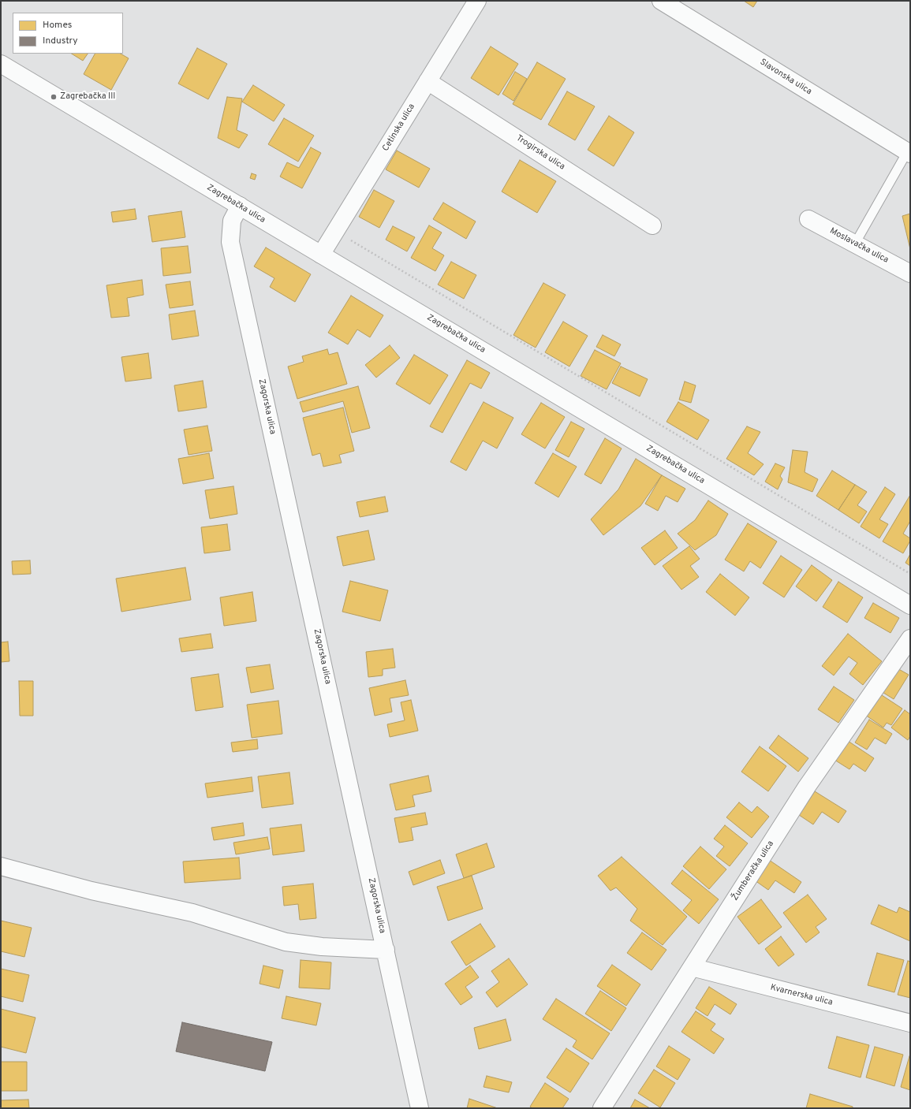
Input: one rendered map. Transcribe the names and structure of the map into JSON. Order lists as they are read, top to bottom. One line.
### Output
{"streets":{"street":["Slavonska ulica","Cetinska ulica","Trogirska ulica","Zagrebačka ulica","Moslavačka ulica","Zagorska ulica","Žumberačka ulica","Kvarnerska ulica"]},"crossings":[["Cetinska ulica","Trogirska ulica"],["Cetinska ulica","Zagrebačka ulica"],["Zagrebačka ulica","Zagorska ulica"],["Žumberačka ulica","Kvarnerska ulica"]],"places":["Zagrebačka III"],"legend":["Homes","Industry"]}
